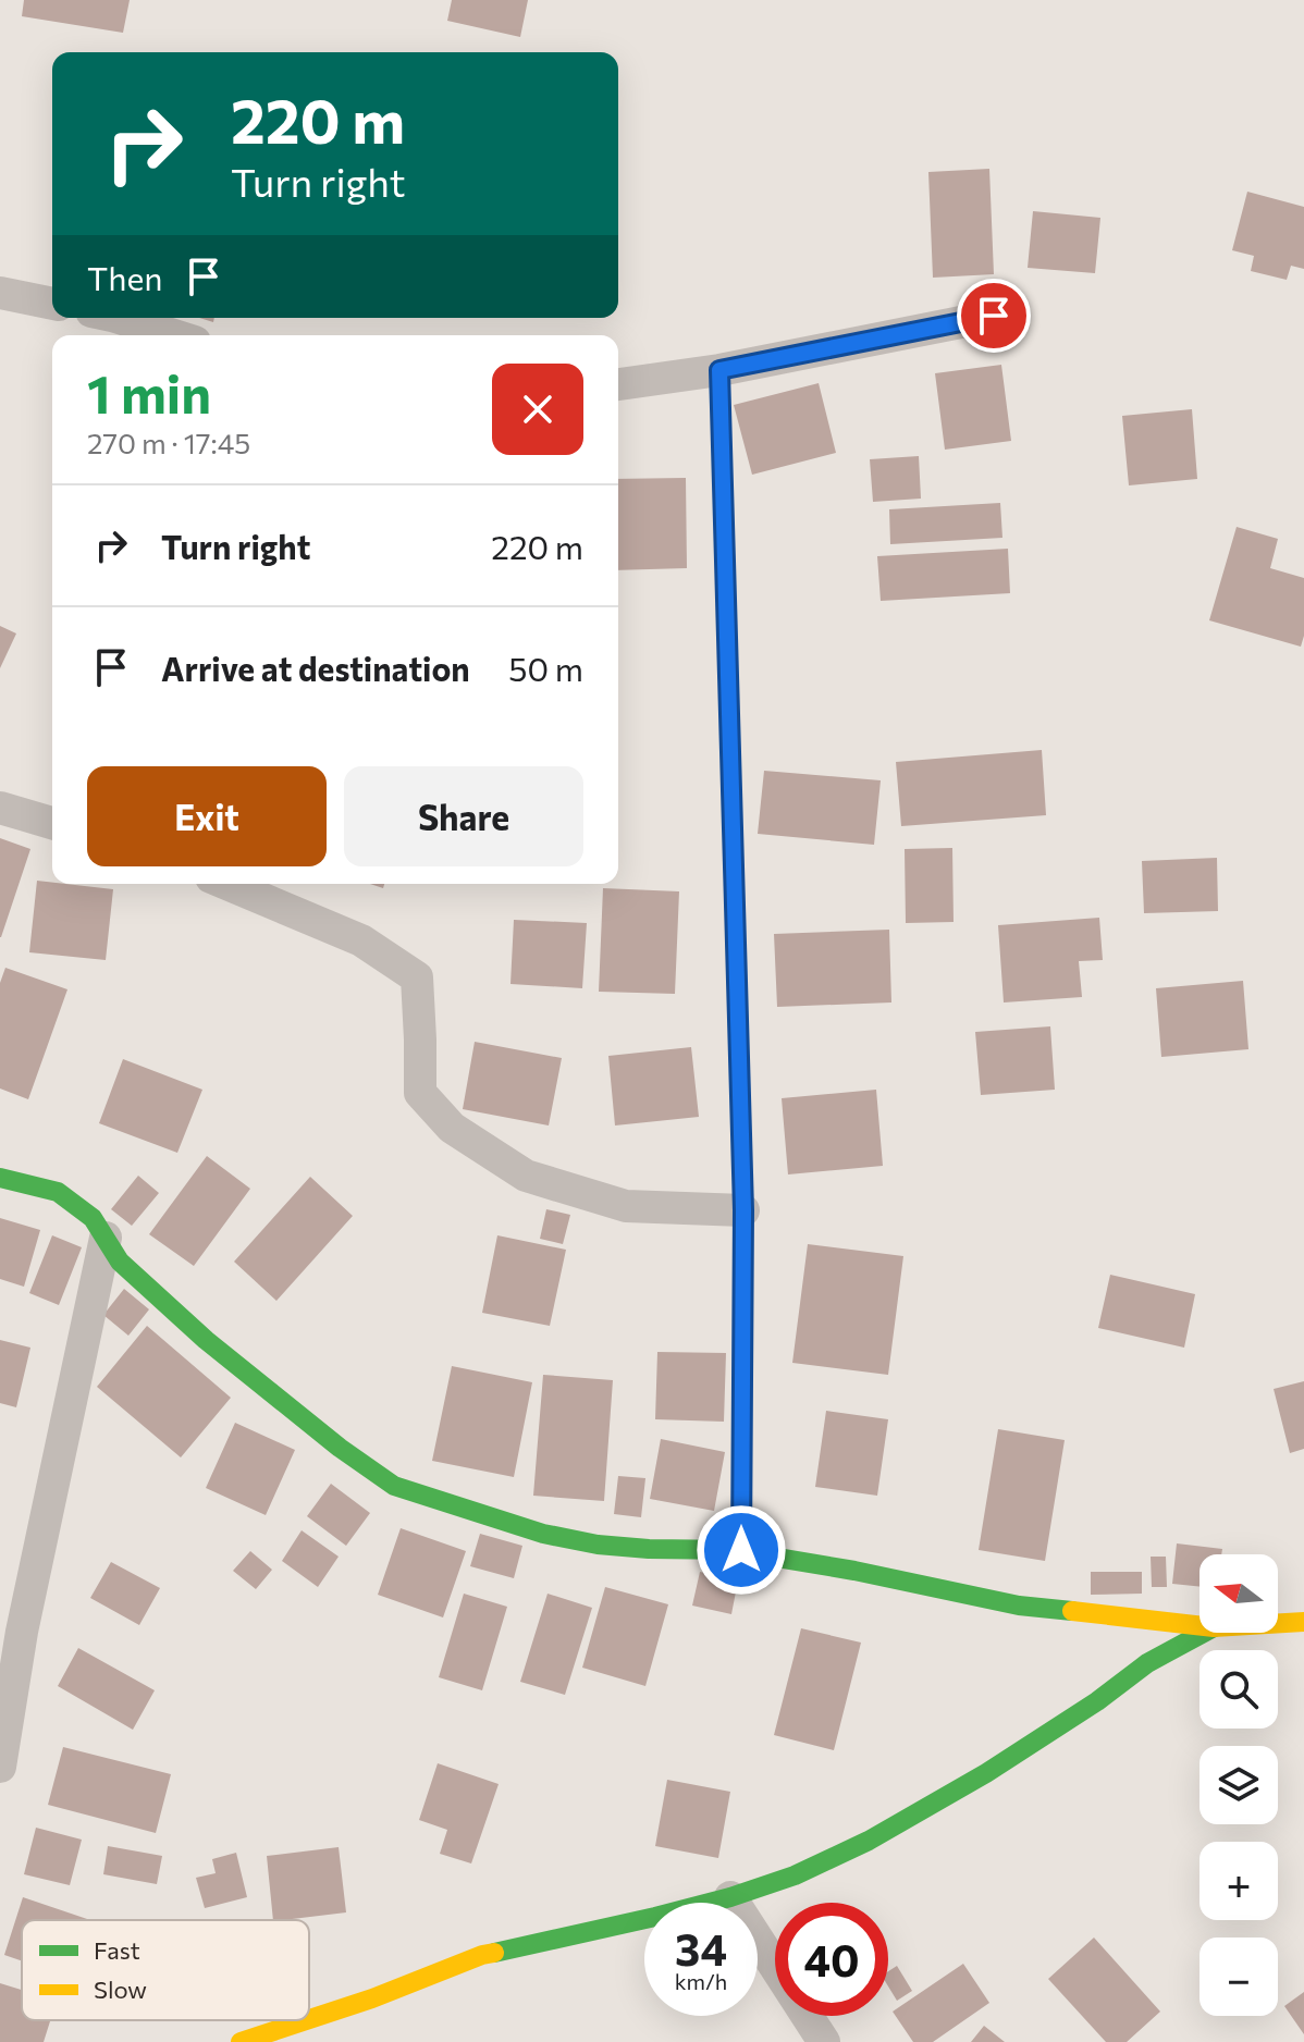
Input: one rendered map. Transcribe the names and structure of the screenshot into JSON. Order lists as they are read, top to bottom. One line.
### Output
{"legend":["Fast","Slow"],"north":"left","page":{"turn":["220 m","Turn right"],"then":"Then","heading":["1 min","270 m · 17:45"],"list":[{"name":"Turn right","value":"220 m"},{"name":"Arrive at destination","value":"50 m"}],"buttons":["Exit","Share"],"map_buttons":["+","−"],"speed":"34 km/h","limit":"40"}}
